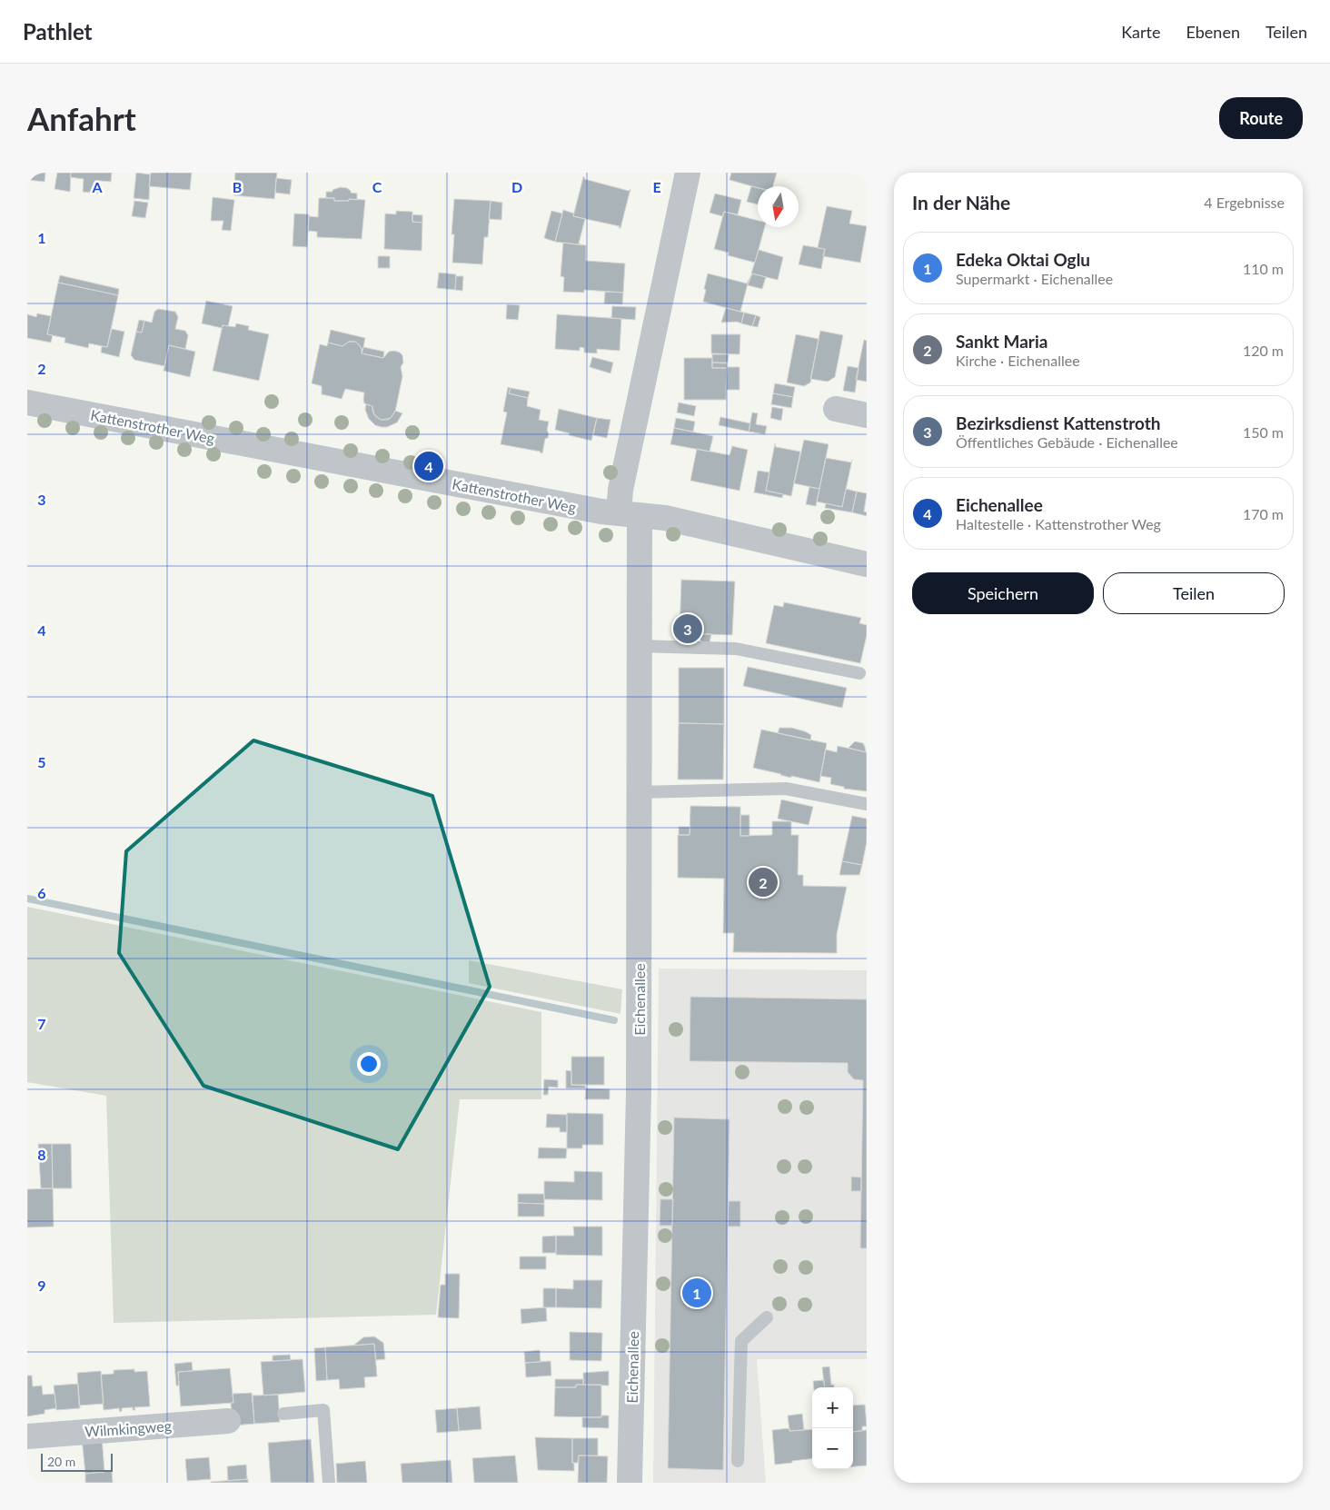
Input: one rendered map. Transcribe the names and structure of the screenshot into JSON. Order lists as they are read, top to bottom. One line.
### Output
{"streets":{"street":["Kattenstrother Weg","Eichenallee","Wilmkingweg"]},"crossings":[["Kattenstrother Weg","Eichenallee"]],"scale_bar":"20 m","north":"bottom","page":{"header":"Pathlet","nav":["Karte","Ebenen","Teilen"],"buttons":["Route",["Speichern","Teilen"]],"title":"Anfahrt","heading":["In der Nähe","4 Ergebnisse"],"list":[{"mark":"1","name":"Edeka Oktai Oglu","note":"Supermarkt · Eichenallee","value":"110 m"},{"mark":"2","name":"Sankt Maria","note":"Kirche · Eichenallee","value":"120 m"},{"mark":"3","name":"Bezirksdienst Kattenstroth","note":"Öffentliches Gebäude · Eichenallee","value":"150 m"},{"mark":"4","name":"Eichenallee","note":"Haltestelle · Kattenstrother Weg","value":"170 m"}],"pins":["4","3","2","1"],"map_buttons":["+","−"],"scale":"20 m"},"grid":{"columns":["A","B","C","D","E"],"rows":["1","2","3","4","5","6","7","8","9"]}}
